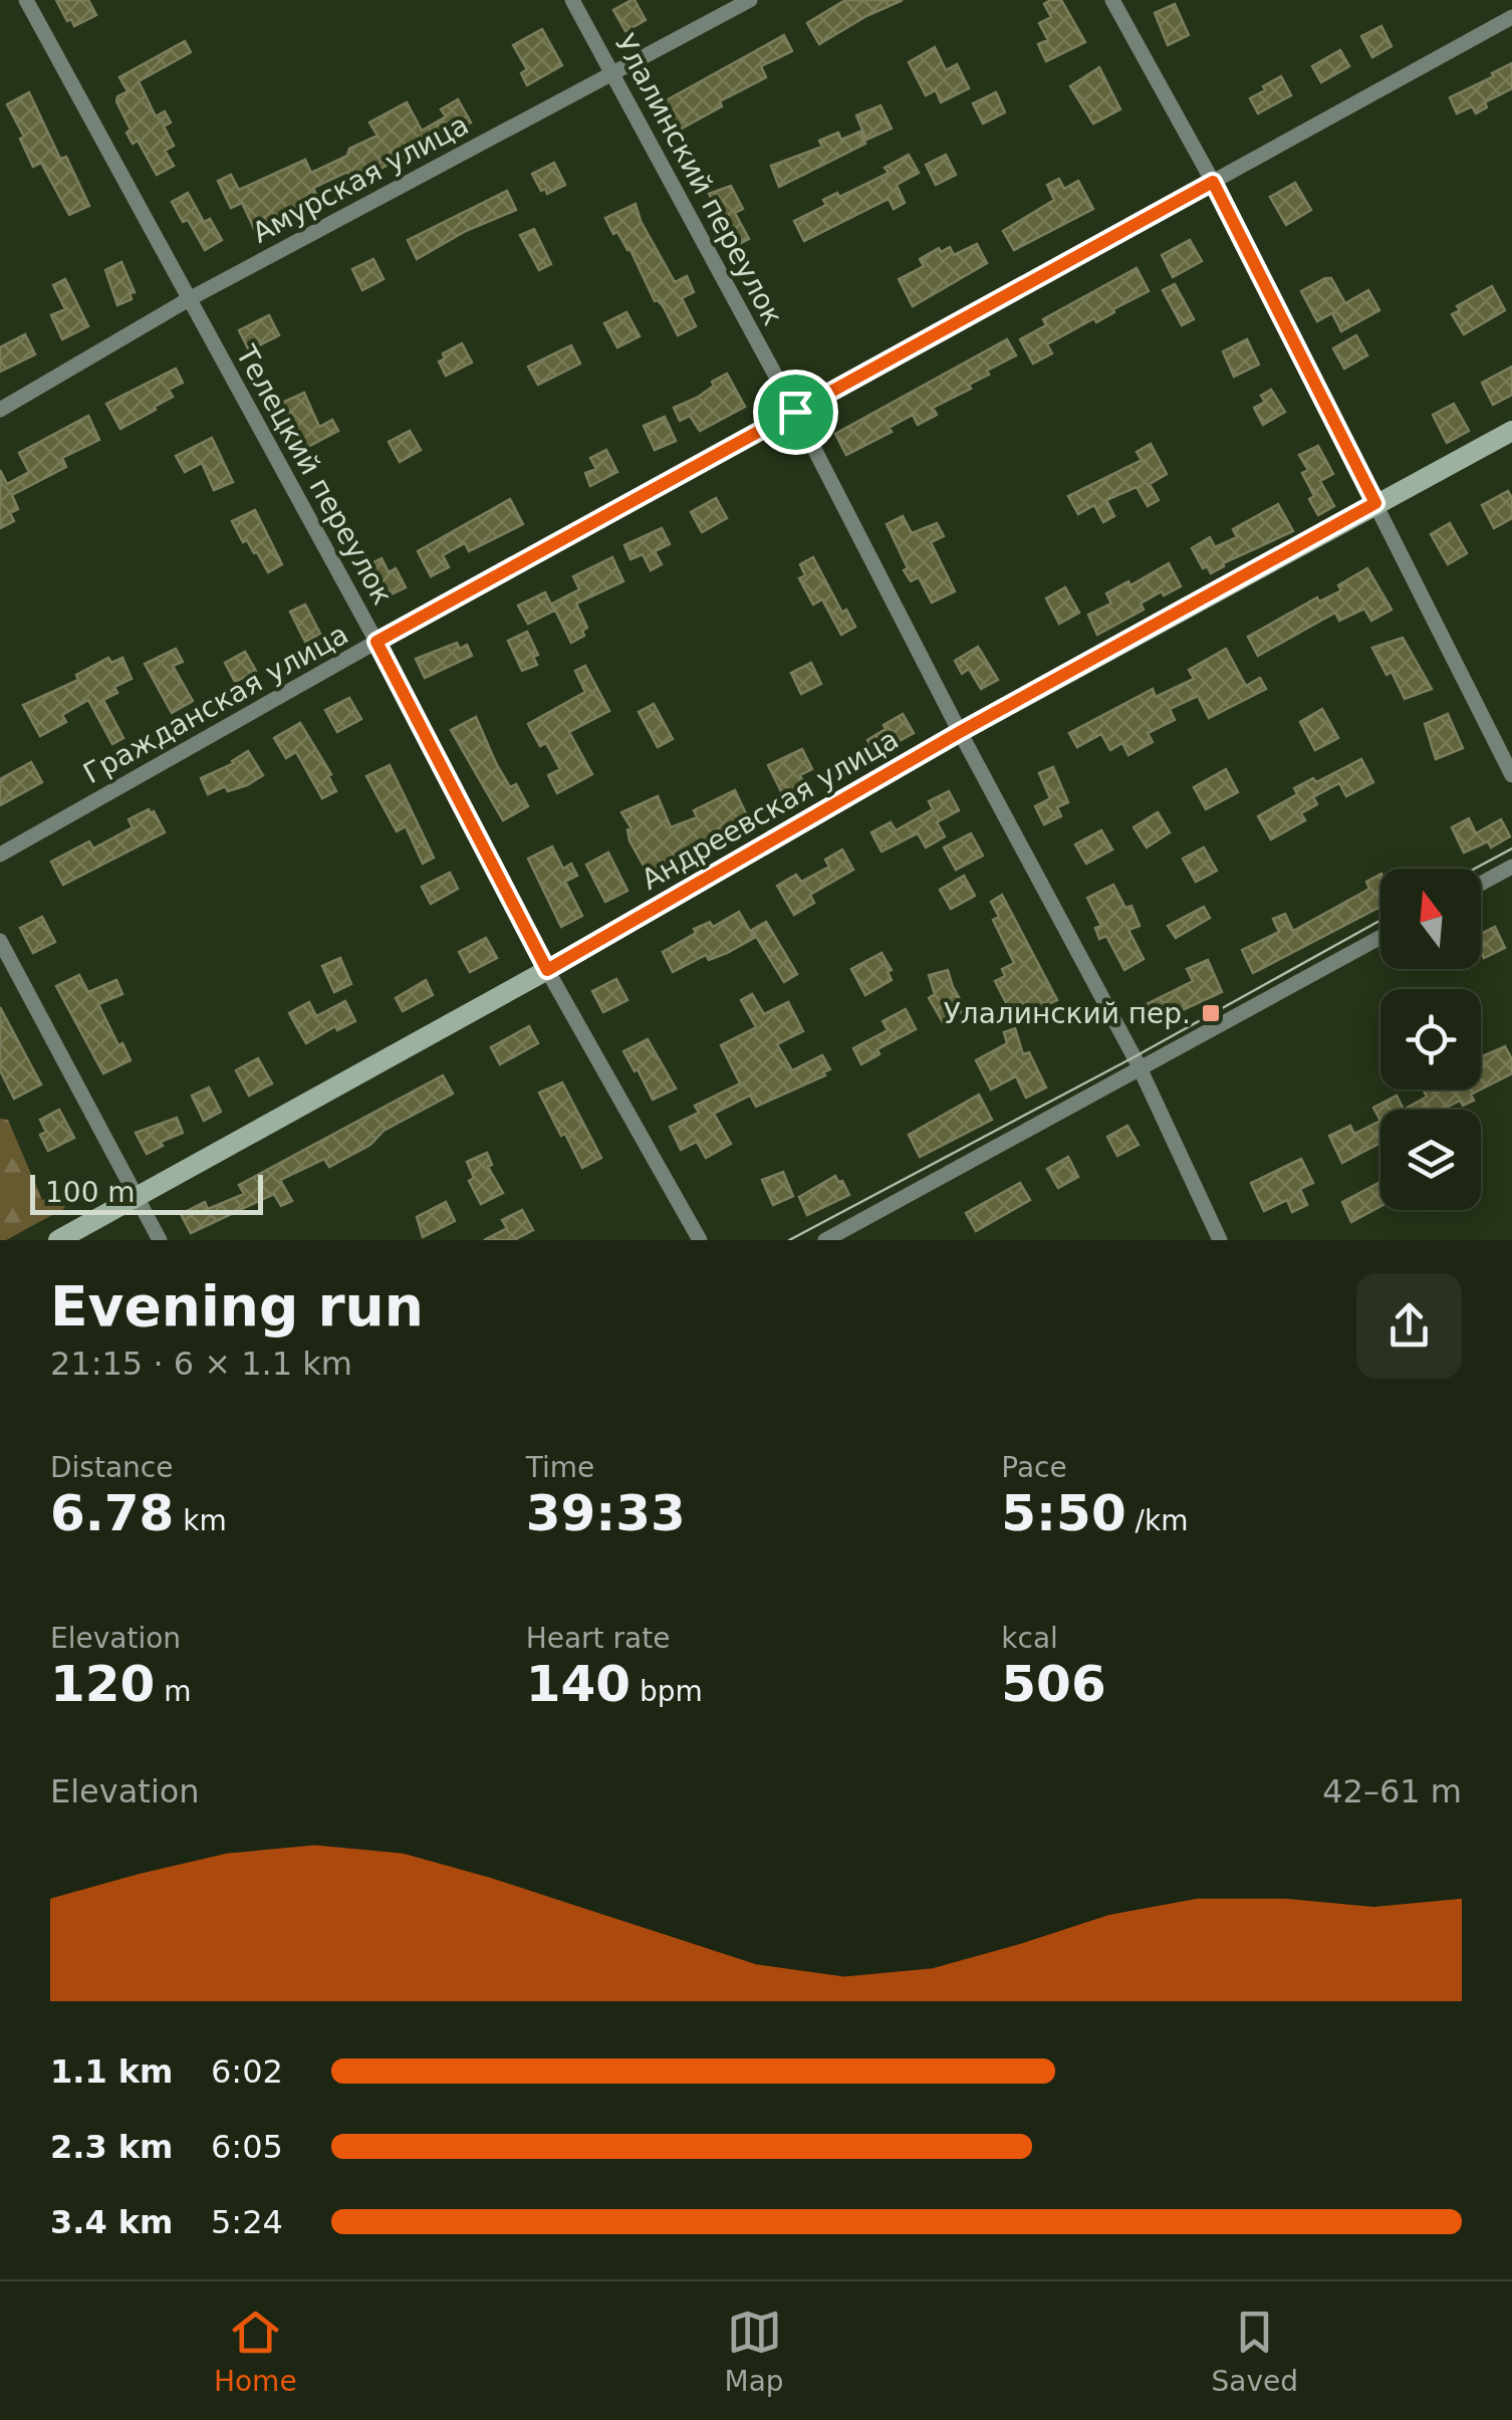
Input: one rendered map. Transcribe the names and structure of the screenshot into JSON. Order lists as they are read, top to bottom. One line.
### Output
{"streets":{"street":["Амурская улица","Улалинский переулок","Телецкий переулок","Гражданская улица","Андреевская улица"]},"crossings":[["Амурская улица","Улалинский переулок"],["Амурская улица","Телецкий переулок"],["Улалинский переулок","Гражданская улица"],["Улалинский переулок","Андреевская улица"],["Телецкий переулок","Гражданская улица"],["Телецкий переулок","Андреевская улица"]],"places":{"transit":["Улалинский пер."]},"scale_bar":"100 m","north":"top","page":{"scale":"100 m","heading":["Evening run","21:15 · 6 × 1.1 km"],"stats":[["Distance","6.78 km"],["Time","39:33"],["Pace","5:50 /km"],["Elevation","120 m"],["Heart rate","140 bpm"],["kcal","506"]],"chart":["Elevation","42–61 m"],"list":[{"name":"1.1 km","note":"6:02"},{"name":"2.3 km","note":"6:05"},{"name":"3.4 km","note":"5:24"}],"tabs":["Home","Map","Saved"]}}
